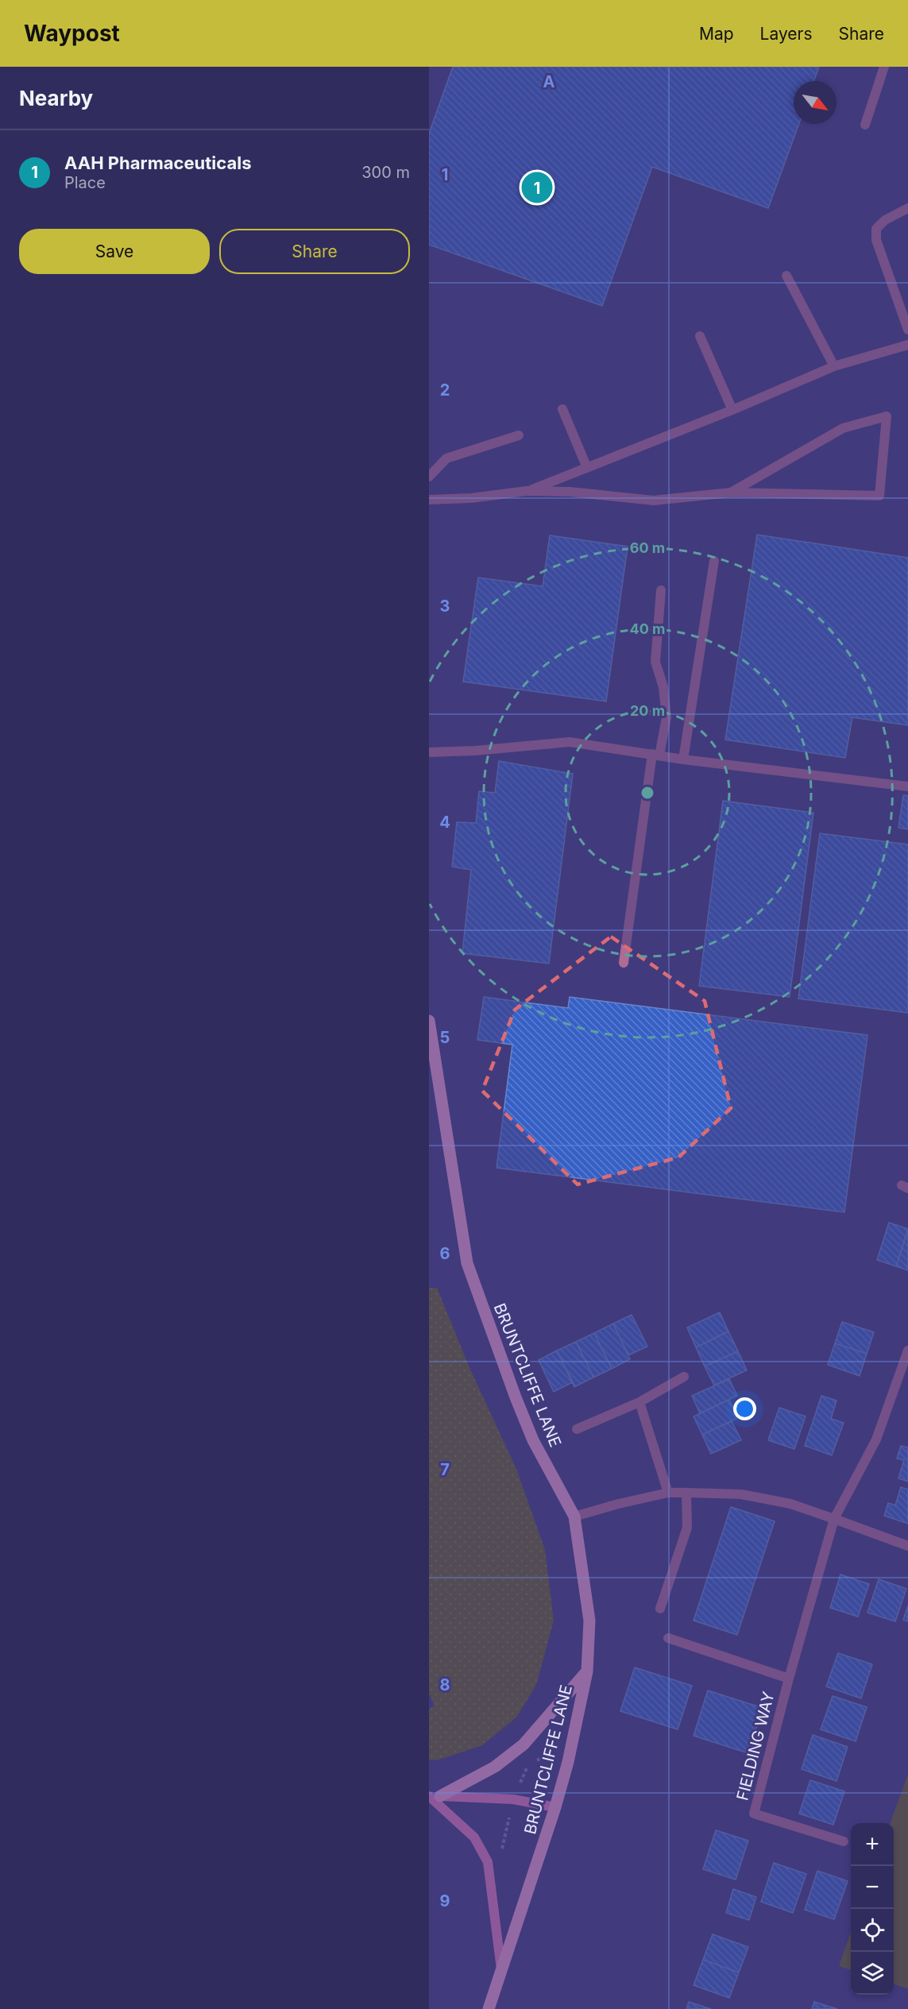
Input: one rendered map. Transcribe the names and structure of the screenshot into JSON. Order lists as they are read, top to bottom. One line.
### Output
{"streets":{"main road":["BRUNTCLIFFE LANE"],"street":["FIELDING WAY"]},"north":"bottom right","page":{"header":"Waypost","nav":["Map","Layers","Share"],"heading":"Nearby","list":[{"mark":"1","name":"AAH Pharmaceuticals","note":"Place","value":"300 m"}],"pins":"1","buttons":["Save","Share"],"map_buttons":["+","−"]},"grid":{"columns":["A"],"rows":["1","2","3","4","5","6","7","8","9"]},"rings":["60 m","40 m","20 m"]}
